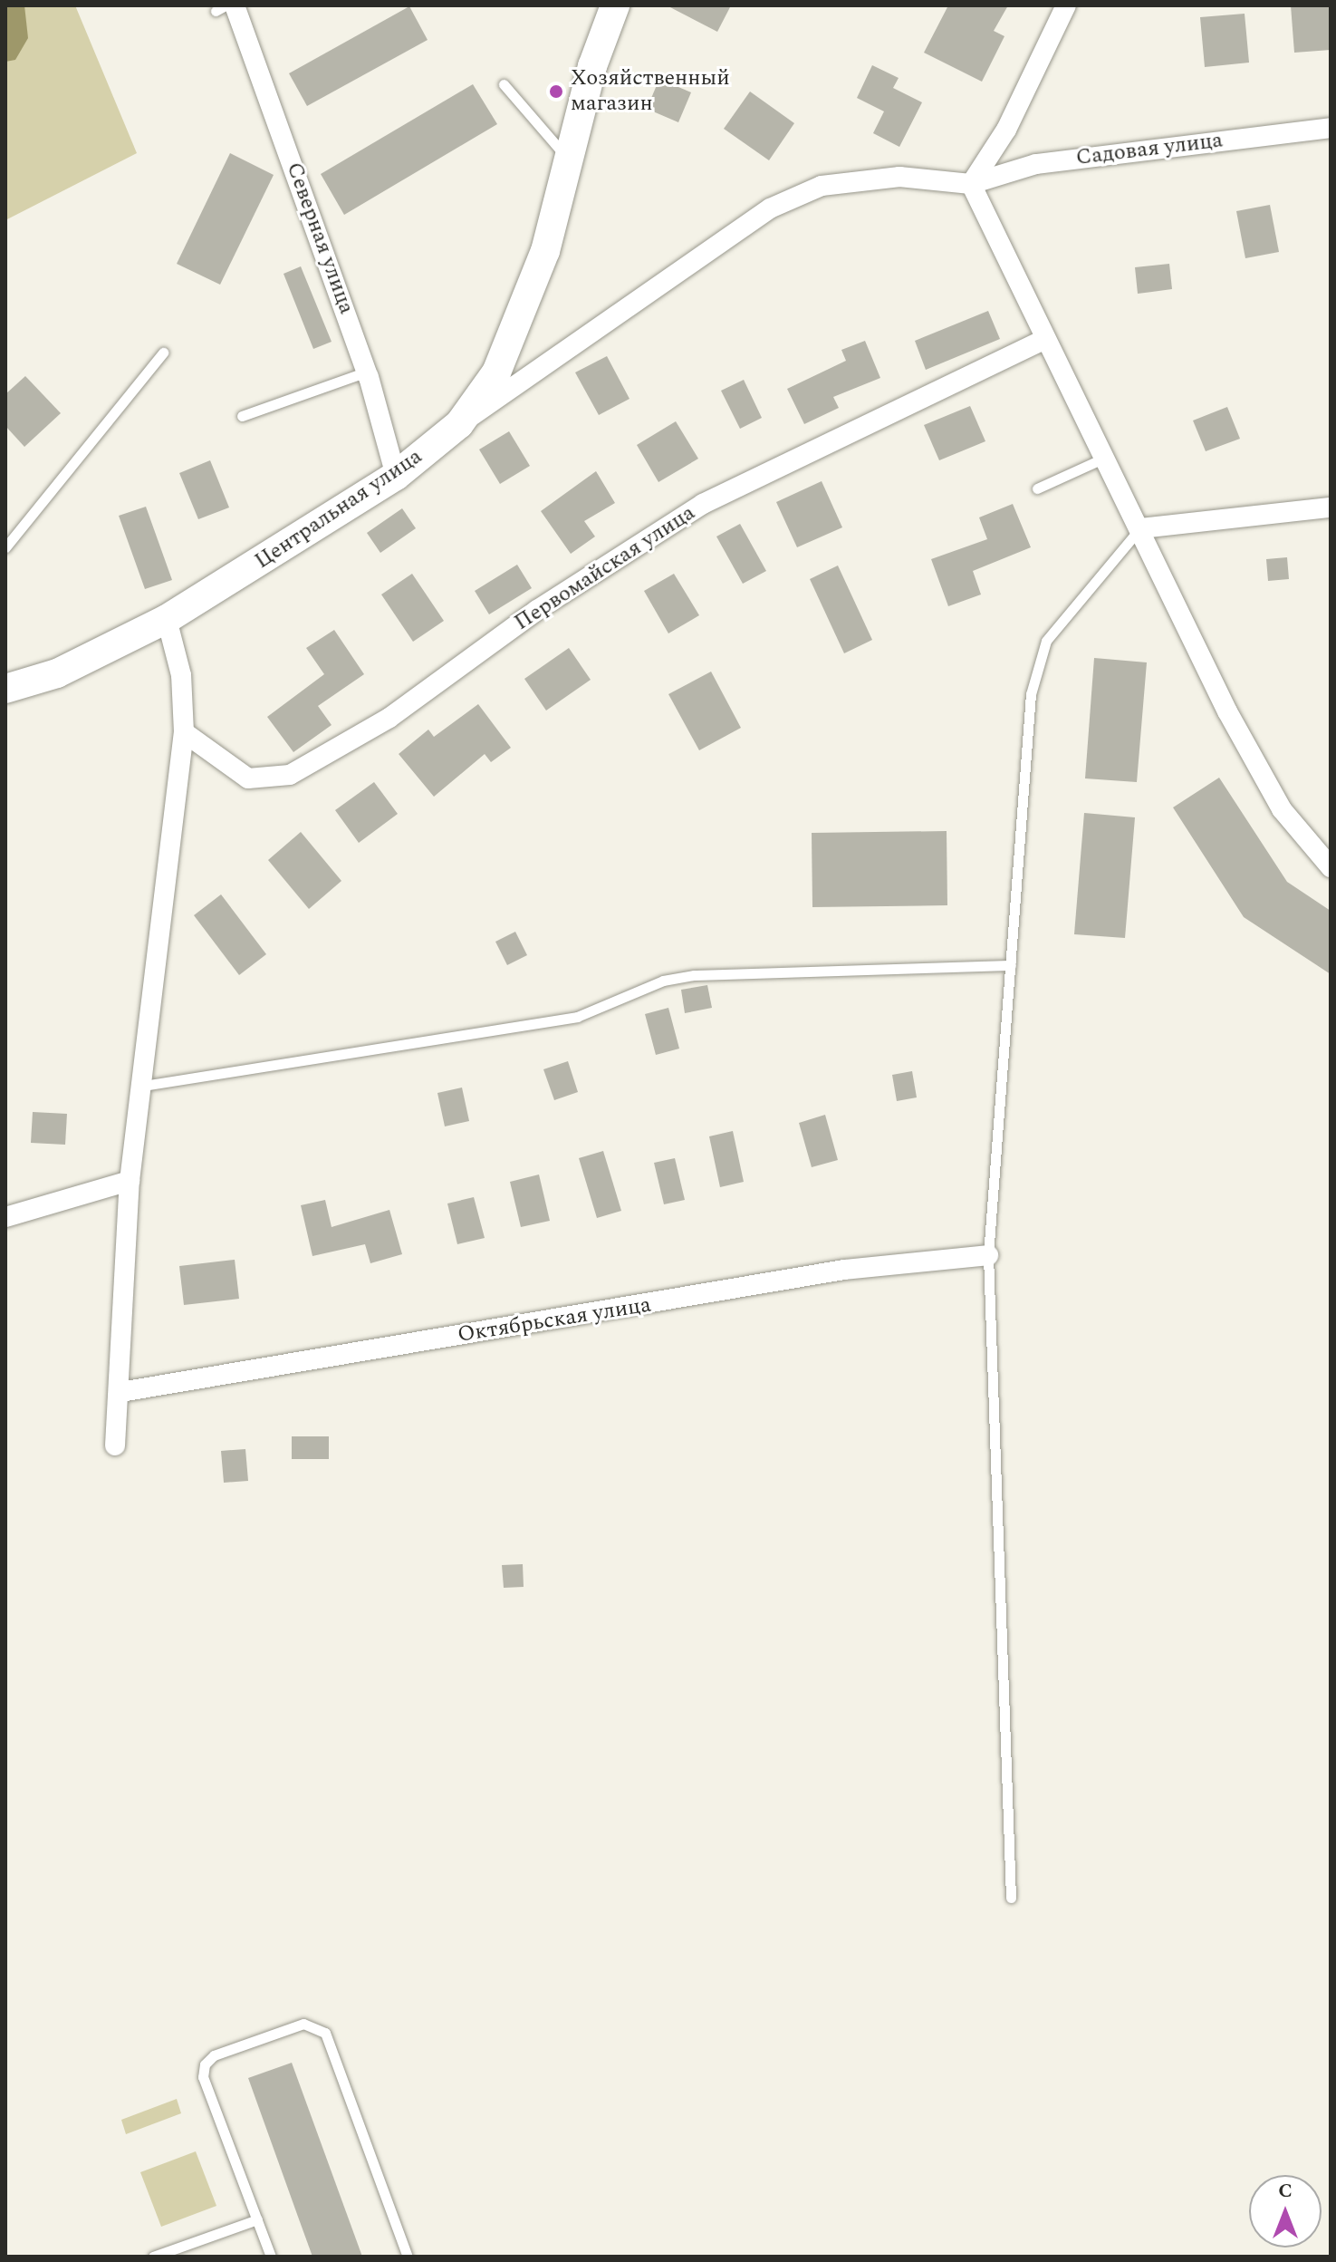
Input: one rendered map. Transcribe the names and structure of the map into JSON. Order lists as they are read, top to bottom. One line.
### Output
{"streets":{"street":["Садовая улица","Северная улица","Центральная улица","Первомайская улица","Октябрьская улица"]},"crossings":[["Северная улица","Центральная улица"]],"places":["Хозяйственный магазин"],"north":"top"}
